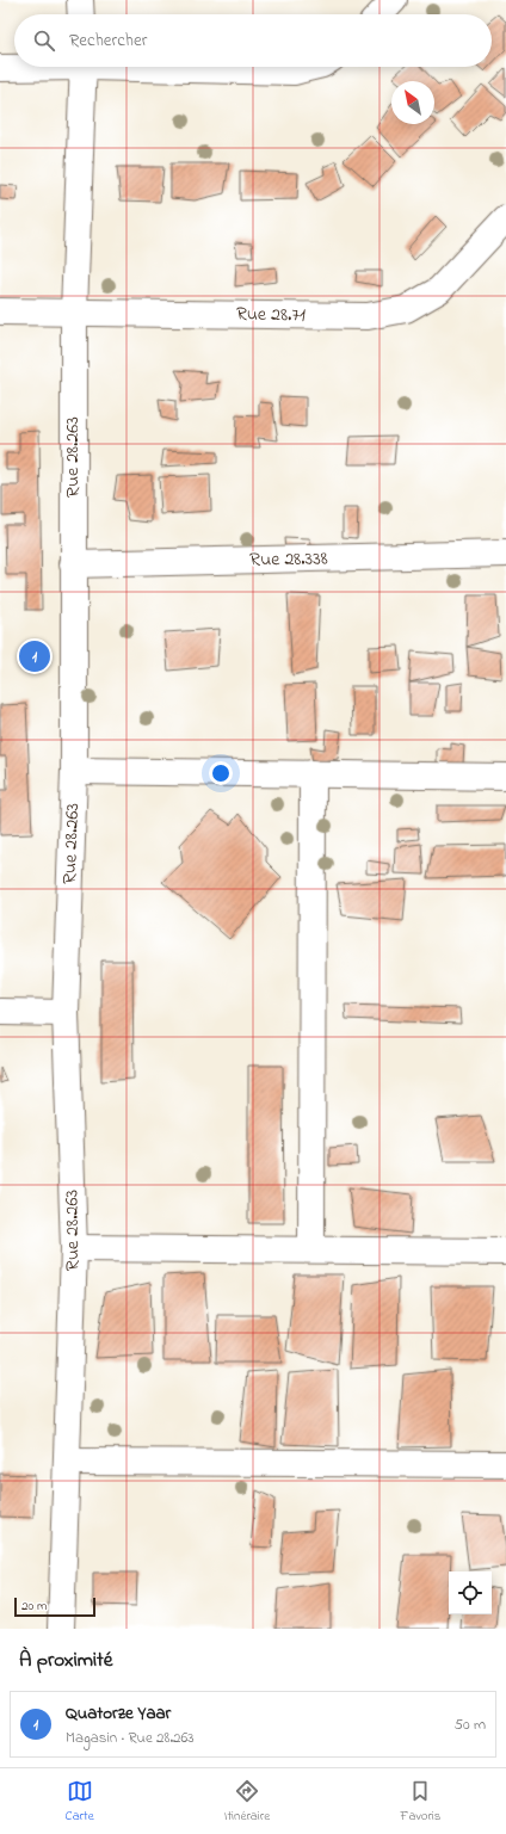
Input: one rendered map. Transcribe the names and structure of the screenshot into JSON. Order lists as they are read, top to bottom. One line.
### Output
{"streets":{"street":["Rue 28.71","Rue 28.263","Rue 28.338"]},"crossings":[["Rue 28.71","Rue 28.263"],["Rue 28.263","Rue 28.338"]],"scale_bar":"20 m","north":"top left","page":{"search":"Rechercher","pins":"1","scale":"20 m","heading":"À proximité","list":[{"mark":"1","name":"Quatorze Yaar","note":"Magasin · Rue 28.263","value":"50 m"}],"nav":["Carte","Itinéraire","Favoris"]}}
